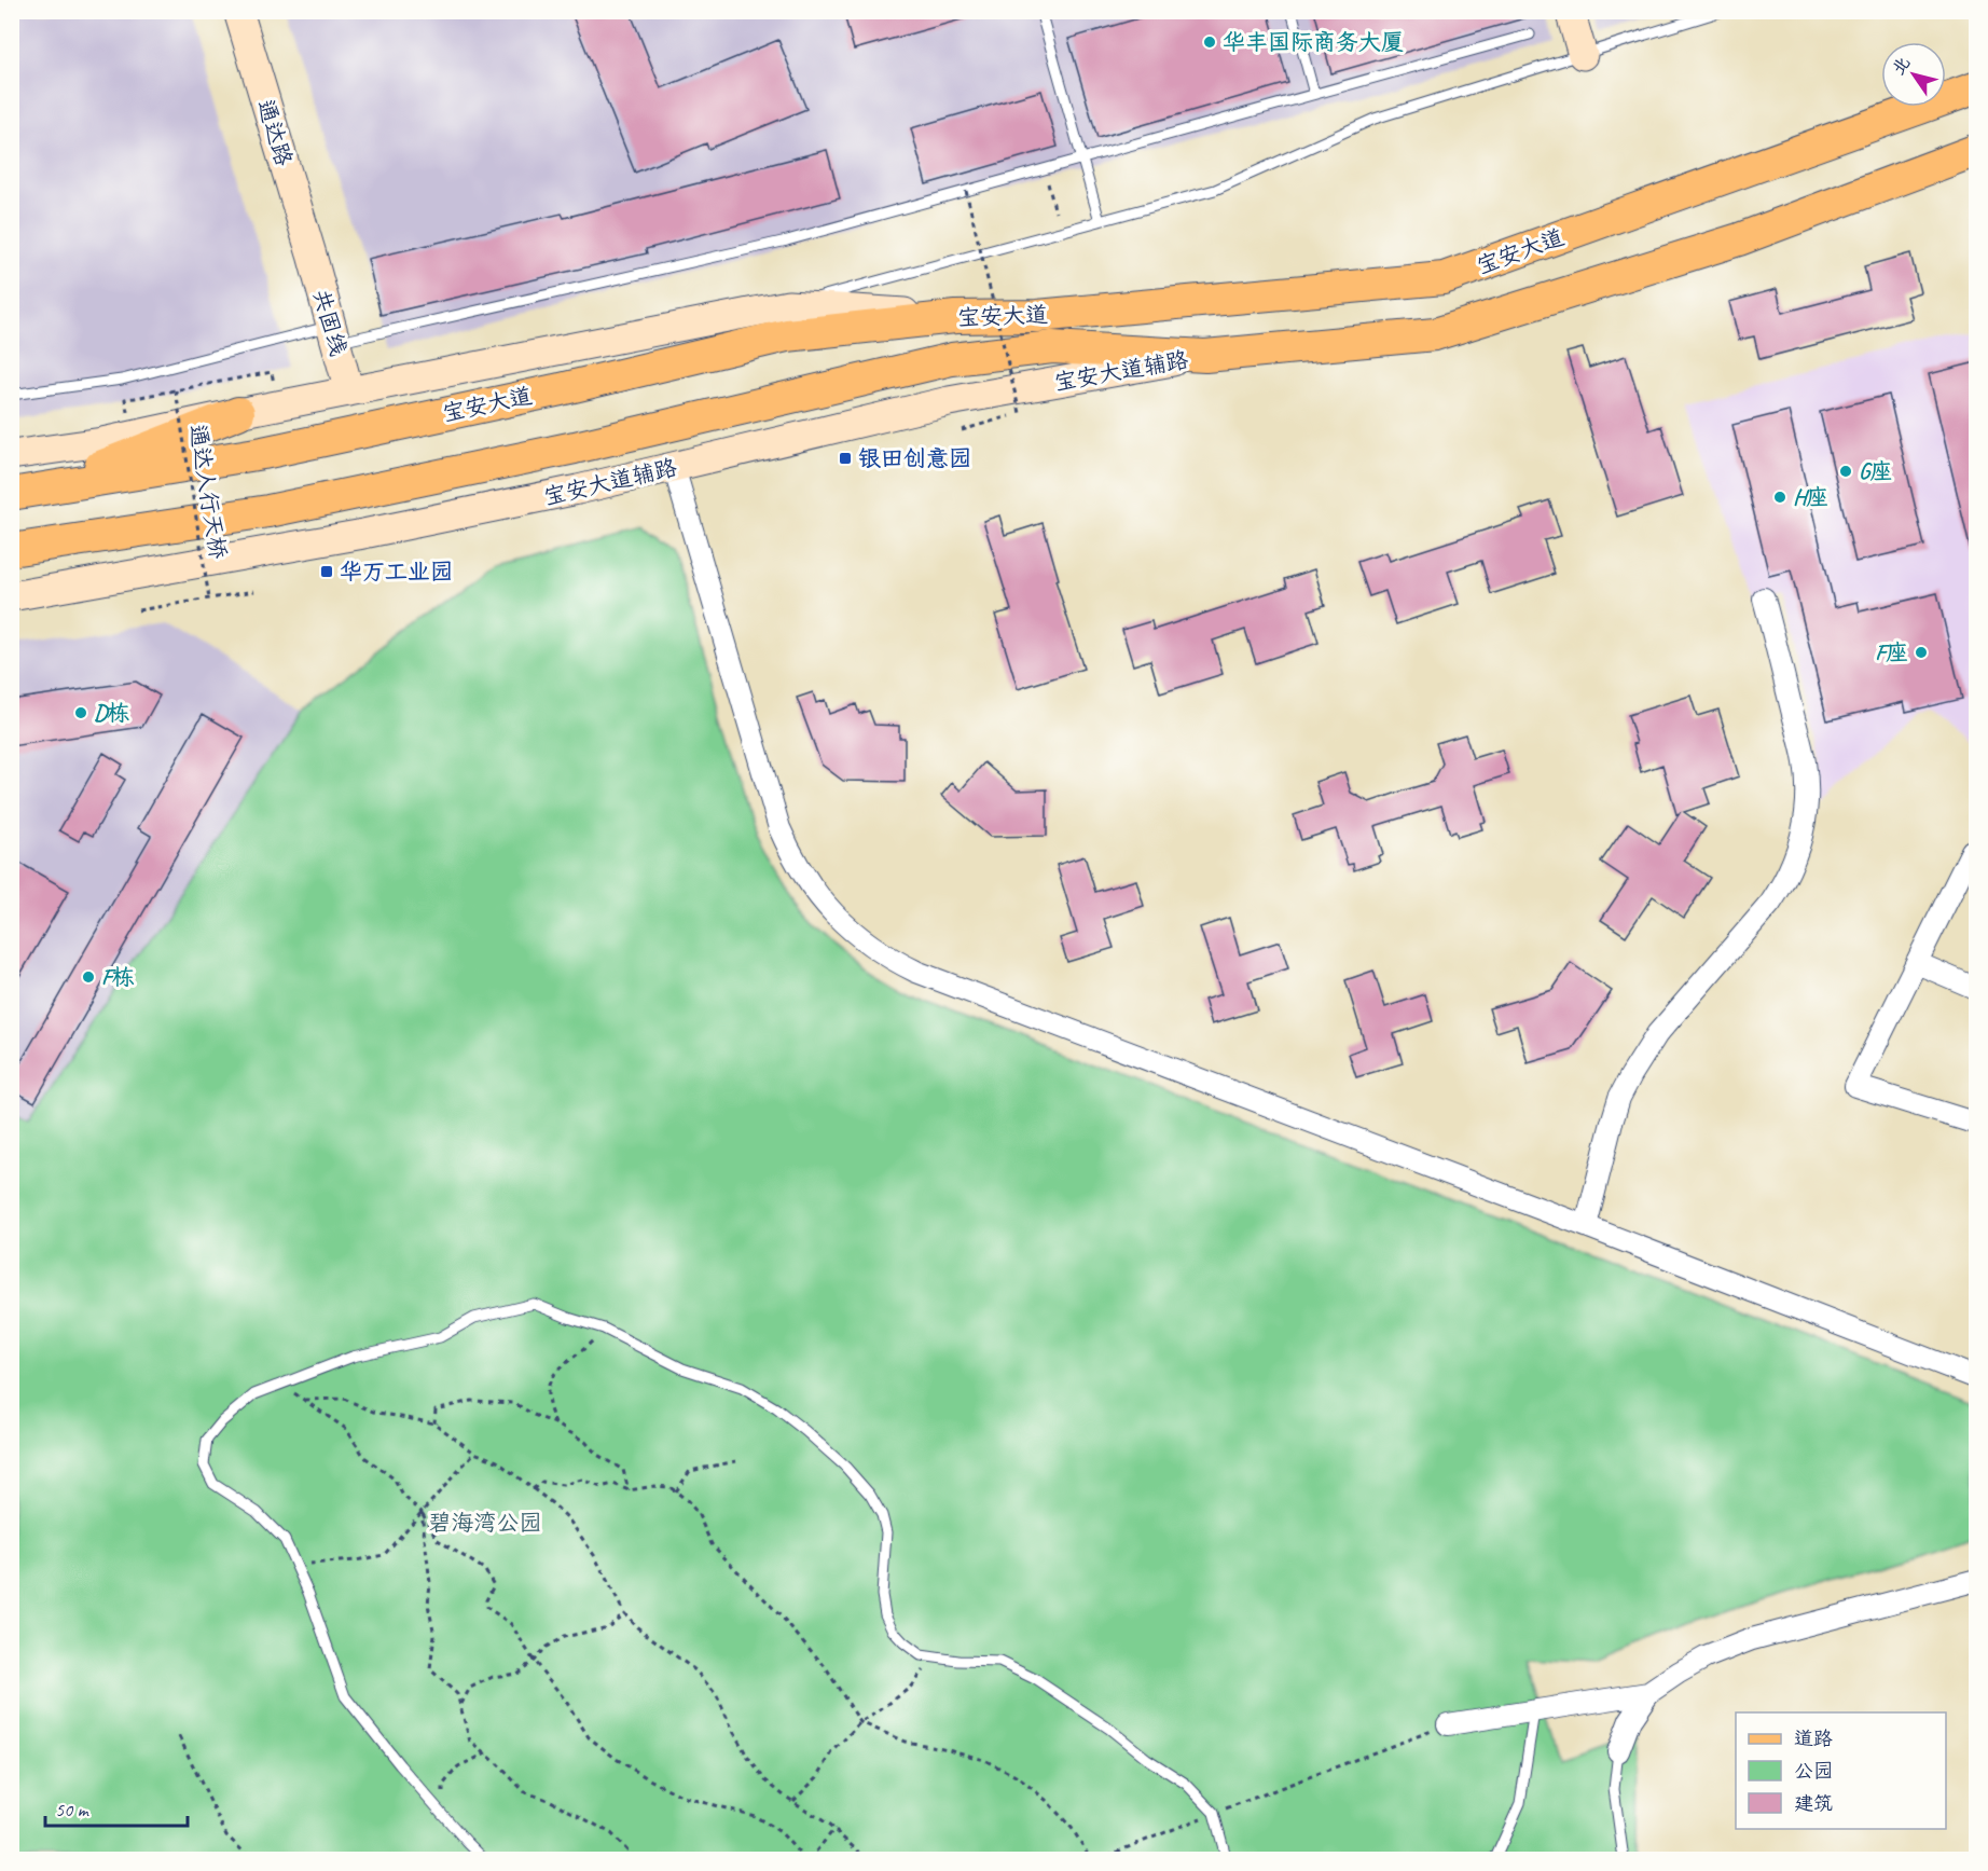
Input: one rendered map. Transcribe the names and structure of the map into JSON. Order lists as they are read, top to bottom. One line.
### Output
{"streets":{"main road":["通达路","宝安大道","共固线","宝安大道辅路"],"path":["通达人行天桥"]},"crossings":[["通达路","共固线"],["宝安大道","宝安大道辅路"]],"parks":["碧海湾公园"],"places":{"other":["华丰国际商务大厦","G座","H座","F座","D栋","F栋"],"transit":["银田创意园","华万工业园"]},"legend":["道路","公园","建筑"],"scale_bar":"50 m","north":"top left"}
